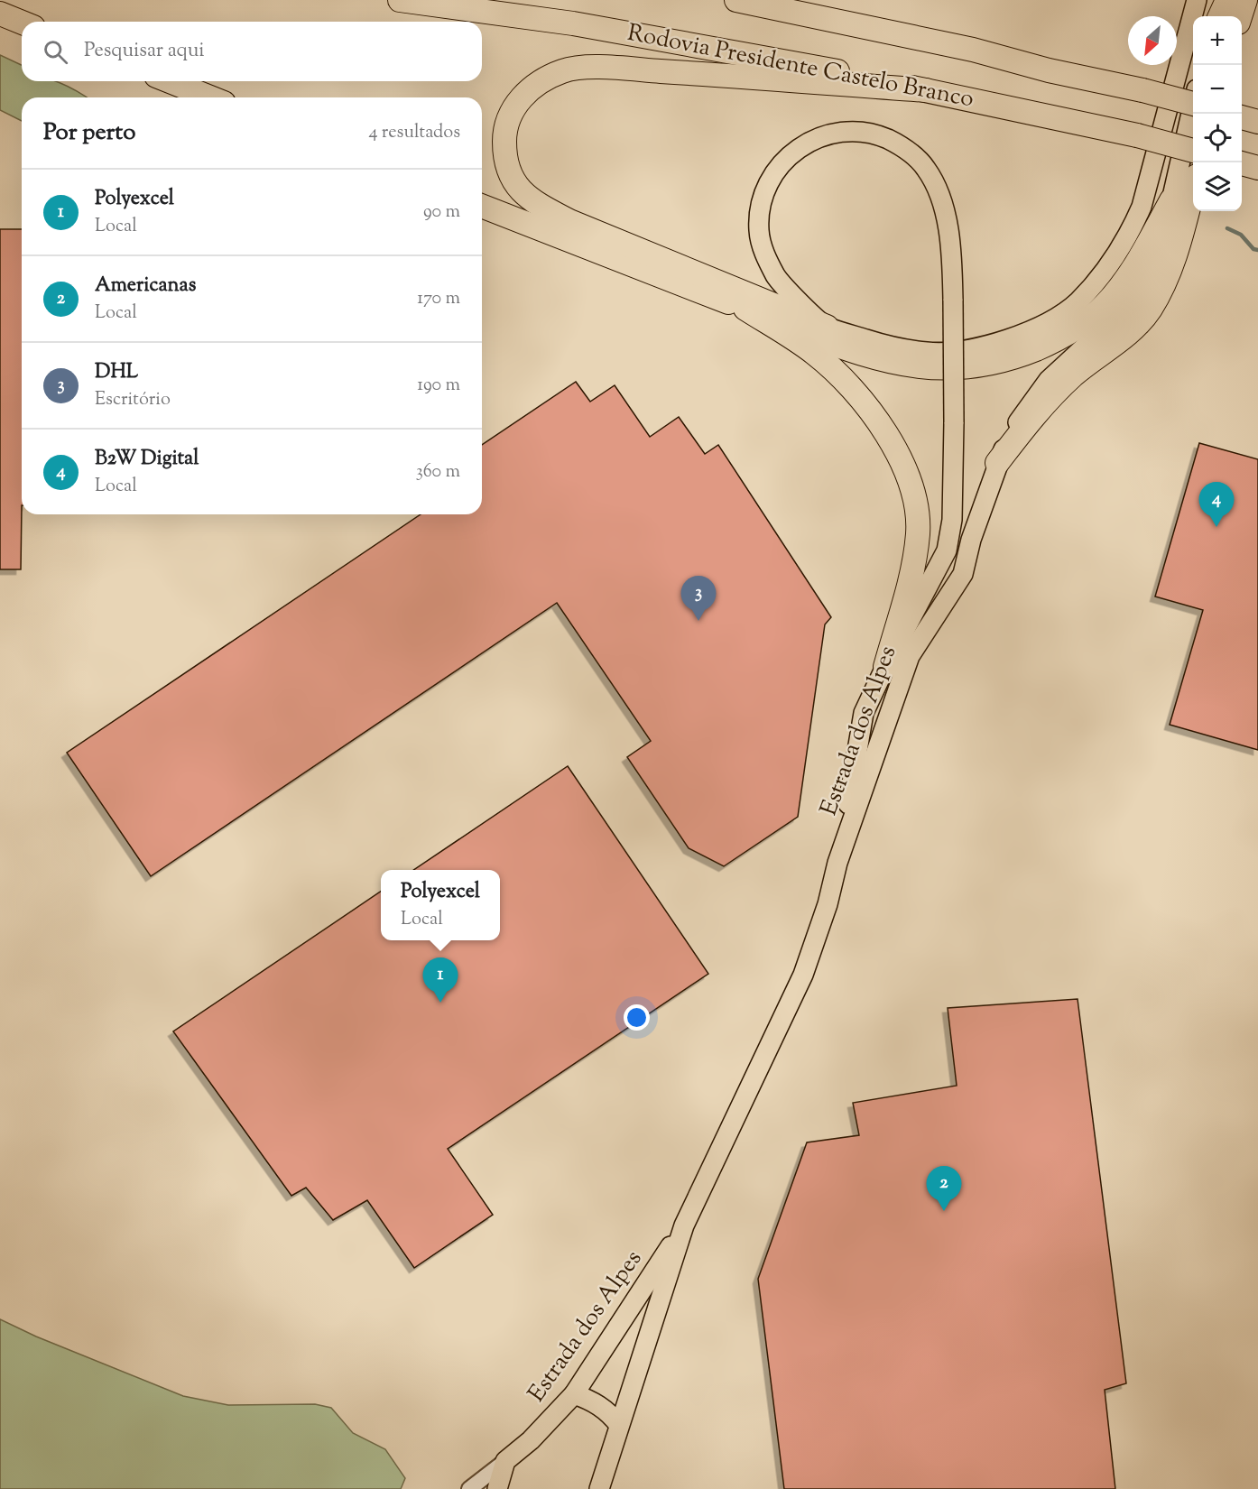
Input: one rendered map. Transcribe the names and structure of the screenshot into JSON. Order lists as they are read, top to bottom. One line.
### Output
{"streets":{"highway":["Rodovia Presidente Castelo Branco"],"main road":["Estrada dos Alpes"]},"north":"bottom left","page":{"map_buttons":["+","−"],"search":"Pesquisar aqui","heading":["Por perto","4 resultados"],"list":[{"mark":"1","name":"Polyexcel","note":"Local","value":"90 m"},{"mark":"2","name":"Americanas","note":"Local","value":"170 m"},{"mark":"3","name":"DHL","note":"Escritório","value":"190 m"},{"mark":"4","name":"B2W Digital","note":"Local","value":"360 m"}],"pins":["4","3","1","2"],"popup":["Polyexcel","Local"]}}
